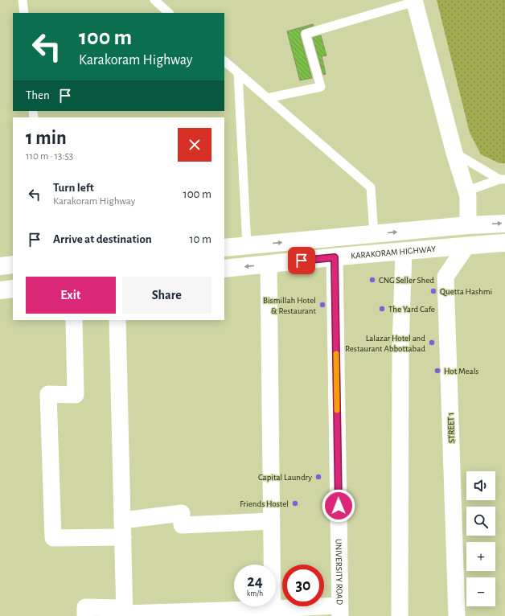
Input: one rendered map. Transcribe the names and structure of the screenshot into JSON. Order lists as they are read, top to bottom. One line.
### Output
{"streets":{"highway":["KARAKORAM HIGHWAY"],"street":["STREET 1","UNIVERSITY ROAD"]},"crossings":[["KARAKORAM HIGHWAY","STREET 1"],["KARAKORAM HIGHWAY","UNIVERSITY ROAD"]],"places":["CNG Seller Shed","Quetta Hashmi","Bismillah Hotel & Restaurant","The Yard Cafe","Lalazar Hotel and Restaurant Abbottabad","Hot Meals","Capital Laundry","Friends Hostel"],"page":{"turn":["100 m","Karakoram Highway"],"then":"Then","heading":["1 min","110 m · 13:53"],"list":[{"name":"Turn left","note":"Karakoram Highway","value":"100 m"},{"name":"Arrive at destination","value":"10 m"}],"buttons":["Exit","Share"],"map_buttons":["+","−"],"speed":"24 km/h","limit":"30"}}
